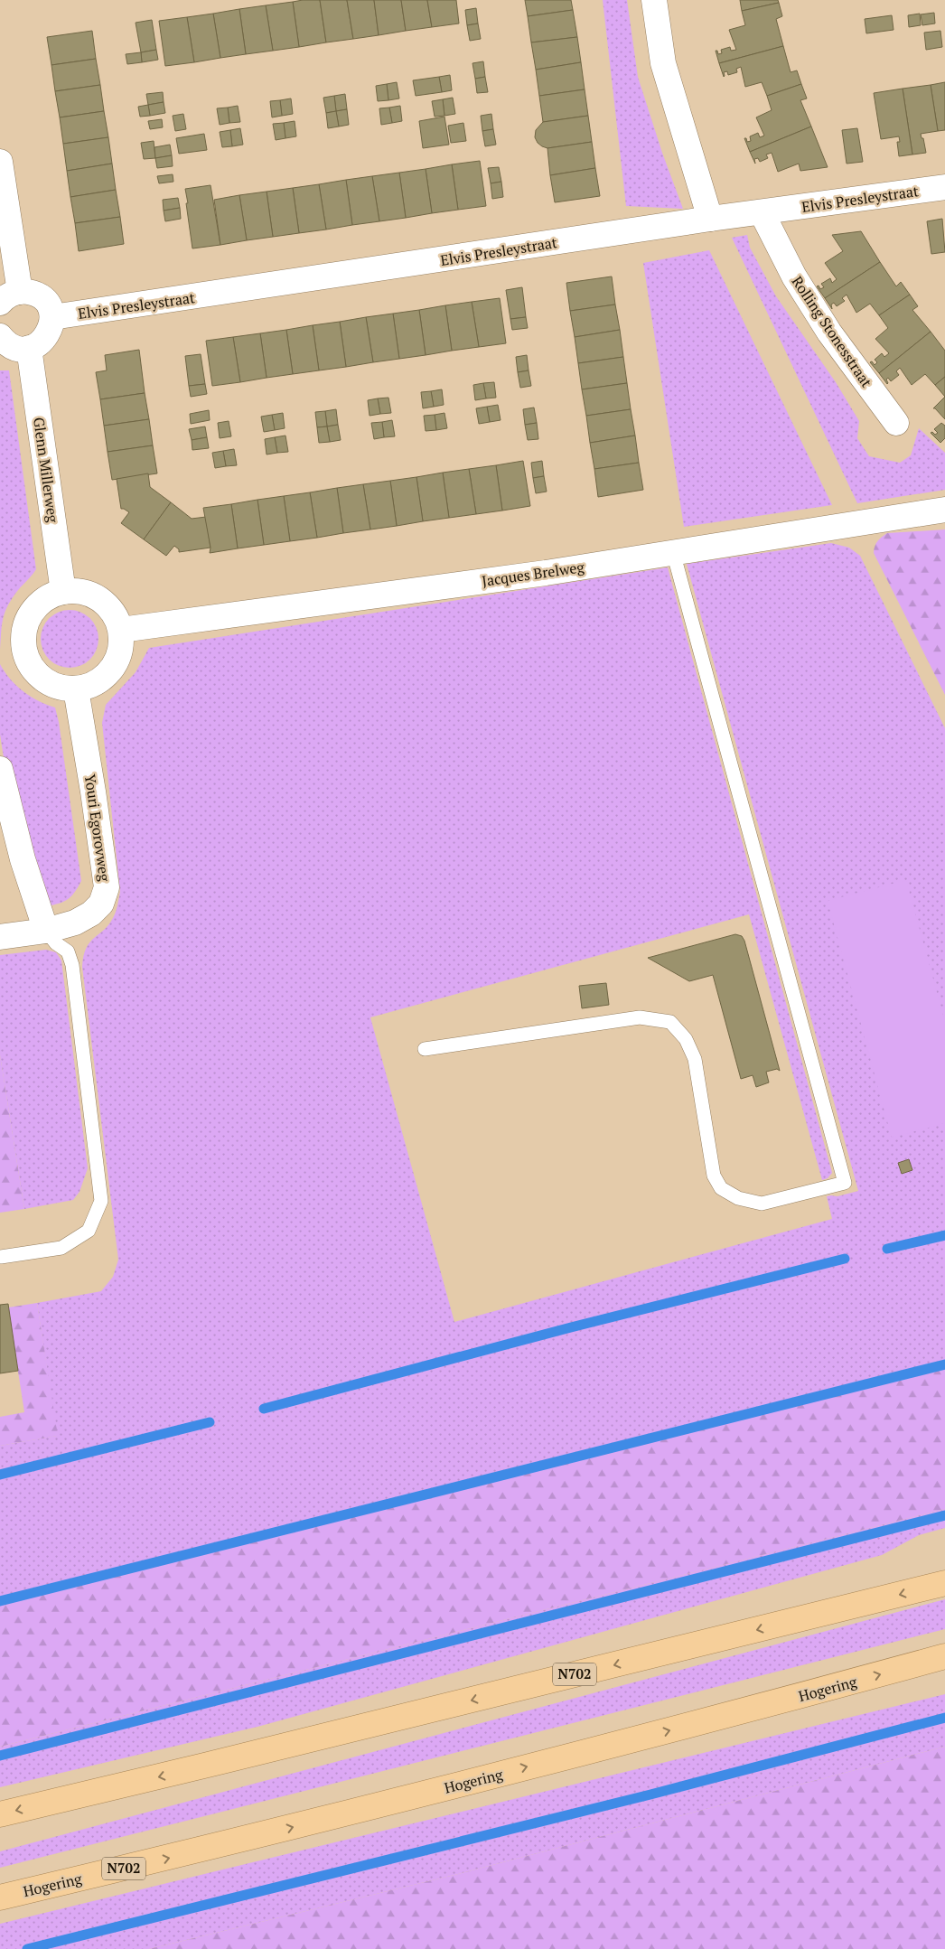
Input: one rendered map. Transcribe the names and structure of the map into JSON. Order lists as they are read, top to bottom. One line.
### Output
{"streets":{"highway":["N702","Hogering"],"street":["Elvis Presleystraat","Rolling Stonesstraat","Glenn Millerweg","Jacques Brelweg","Youri Egorovweg"]},"crossings":[["Elvis Presleystraat","Rolling Stonesstraat"],["Glenn Millerweg","Jacques Brelweg"],["Glenn Millerweg","Youri Egorovweg"],["Jacques Brelweg","Youri Egorovweg"]]}
